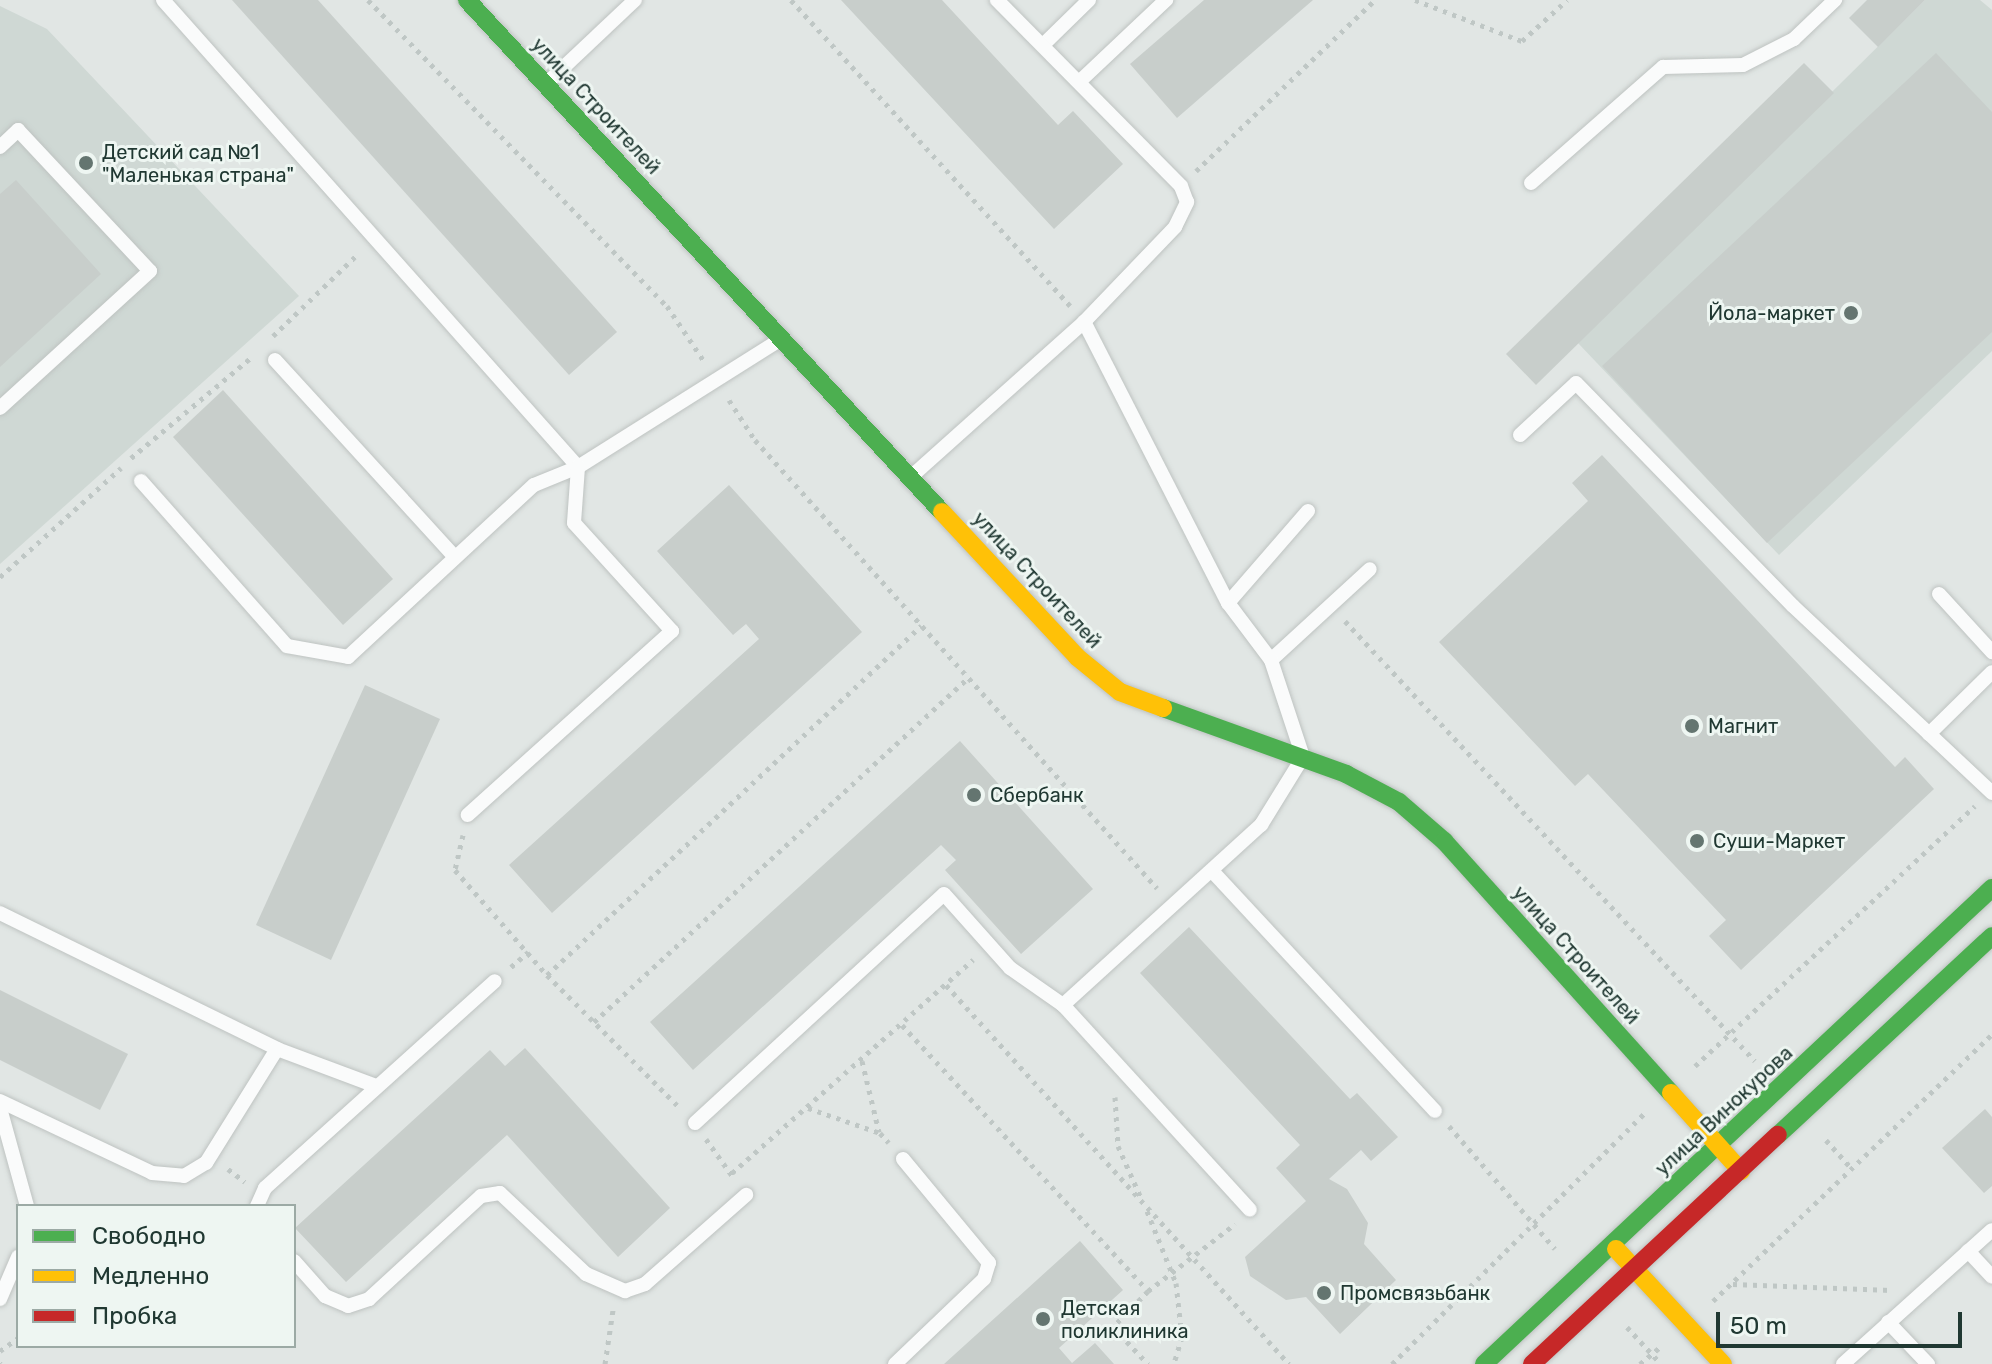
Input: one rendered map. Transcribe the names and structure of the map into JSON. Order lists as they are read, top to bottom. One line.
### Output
{"streets":{"street":["улица Строителей","улица Винокурова"]},"crossings":[["улица Строителей","улица Винокурова"]],"places":["Детский сад №1 \"Маленькая страна\"","Йола-маркет","Магнит","Сбербанк","Суши-Маркет","Промсвязьбанк","Детская поликлиника"],"legend":["Свободно","Медленно","Пробка"],"scale_bar":"50 m"}
